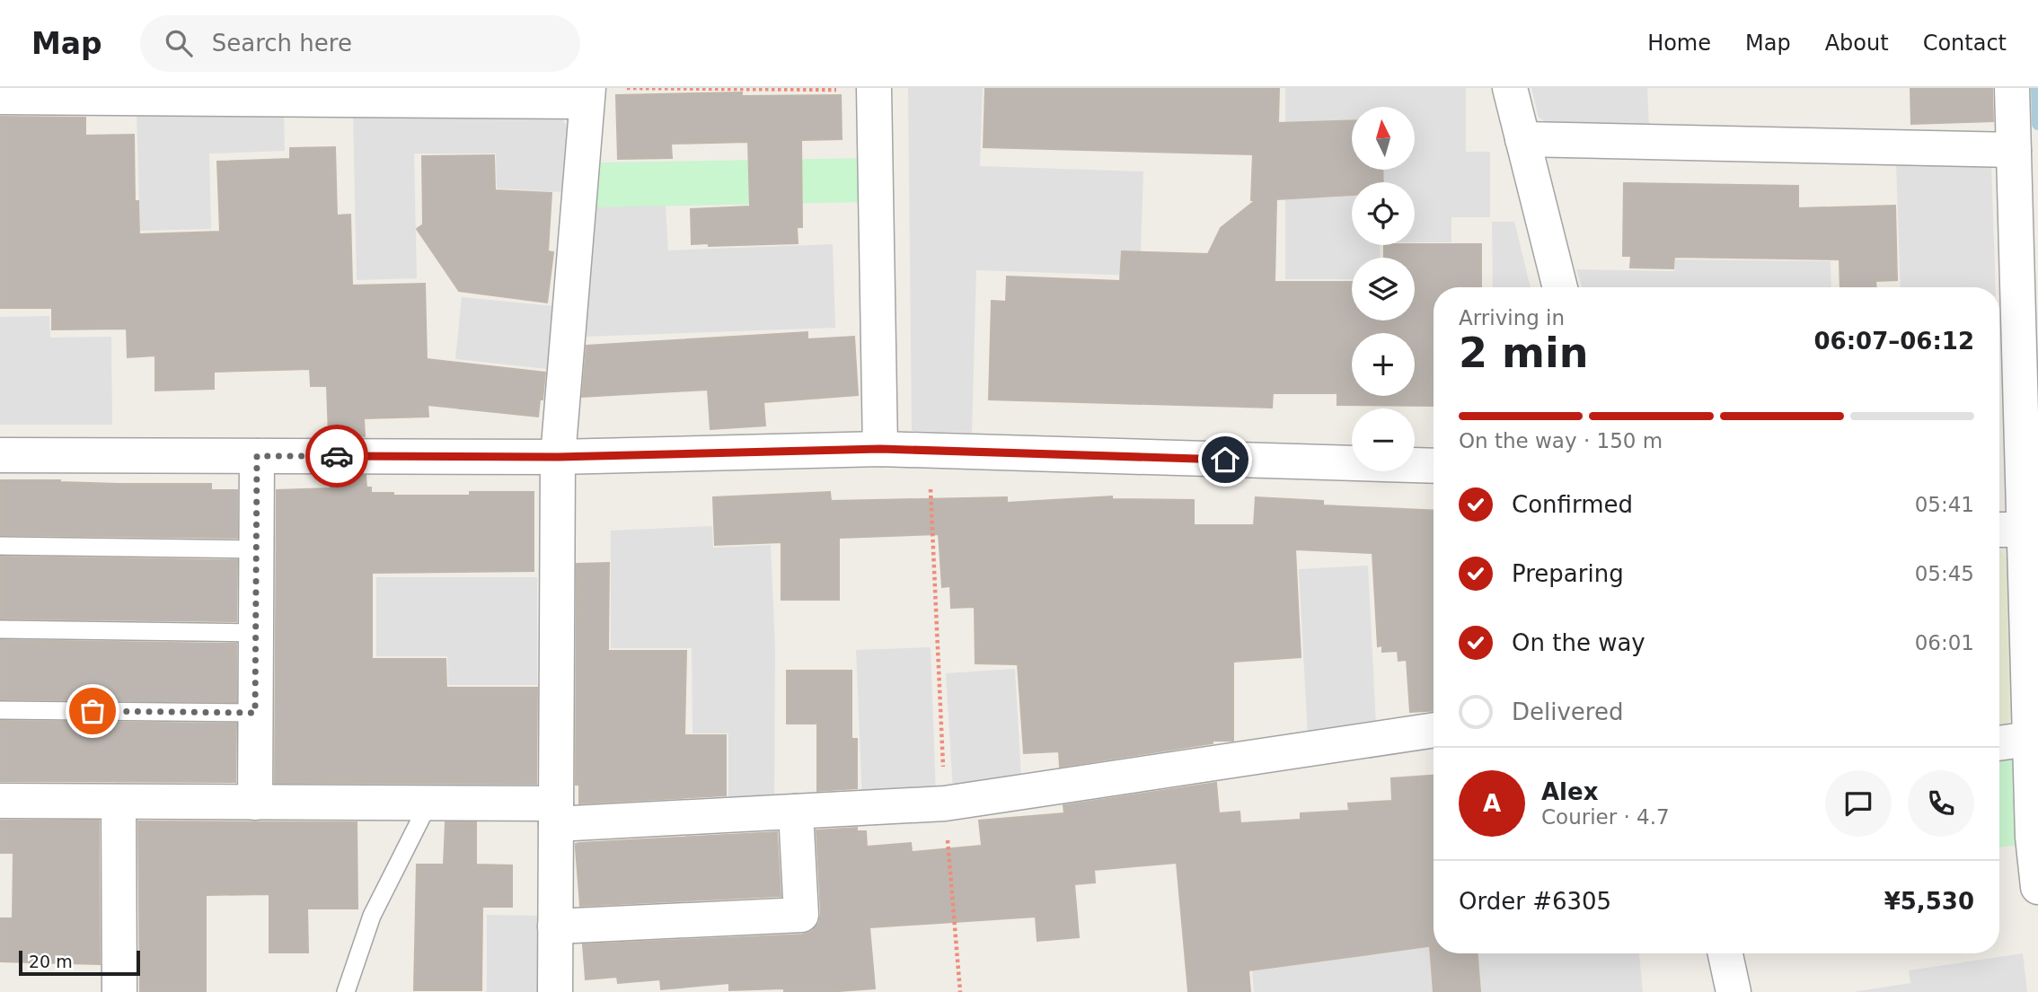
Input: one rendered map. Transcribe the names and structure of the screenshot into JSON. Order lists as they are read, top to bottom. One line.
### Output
{"scale_bar":"20 m","north":"top","page":{"header":"Map","search":"Search here","nav":["Home","Map","About","Contact"],"map_buttons":["+","−"],"heading":["2 min","Arriving in","06:07–06:12"],"panel":["Alex","Courier · 4.7","Order #6305","¥5,530"],"bar":"On the way · 150 m","list":[["Confirmed","05:41"],["Preparing","05:45"],["On the way","06:01"],"Delivered"],"round":"A","scale":"20 m"}}
